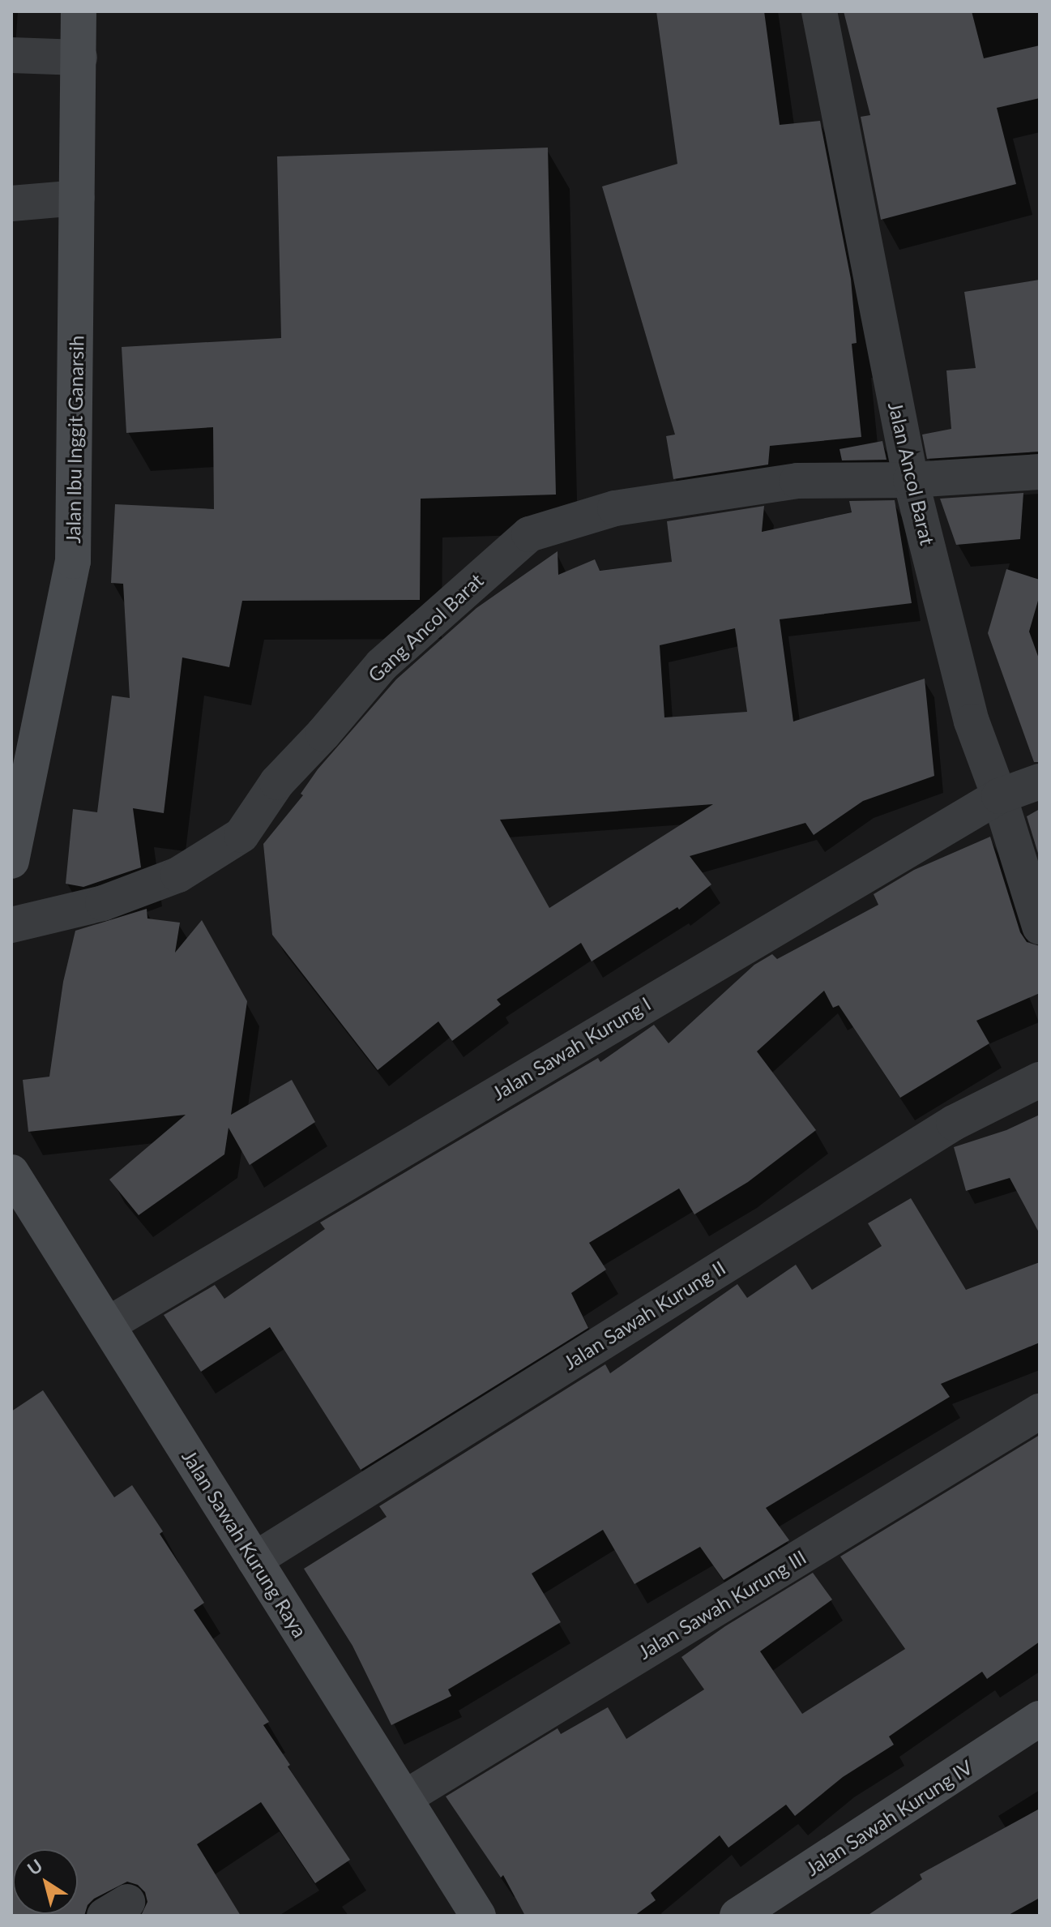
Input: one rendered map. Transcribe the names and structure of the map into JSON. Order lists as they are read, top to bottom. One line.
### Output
{"streets":{"street":["Jalan Ibu Inggit Ganarsih","Jalan Ancol Barat","Gang Ancol Barat","Jalan Sawah Kurung I","Jalan Sawah Kurung II","Jalan Sawah Kurung Raya","Jalan Sawah Kurung III","Jalan Sawah Kurung IV"]},"crossings":[["Jalan Ancol Barat","Gang Ancol Barat"],["Jalan Ancol Barat","Jalan Sawah Kurung I"],["Jalan Sawah Kurung I","Jalan Sawah Kurung Raya"],["Jalan Sawah Kurung II","Jalan Sawah Kurung Raya"],["Jalan Sawah Kurung Raya","Jalan Sawah Kurung III"]],"north":"top left"}
